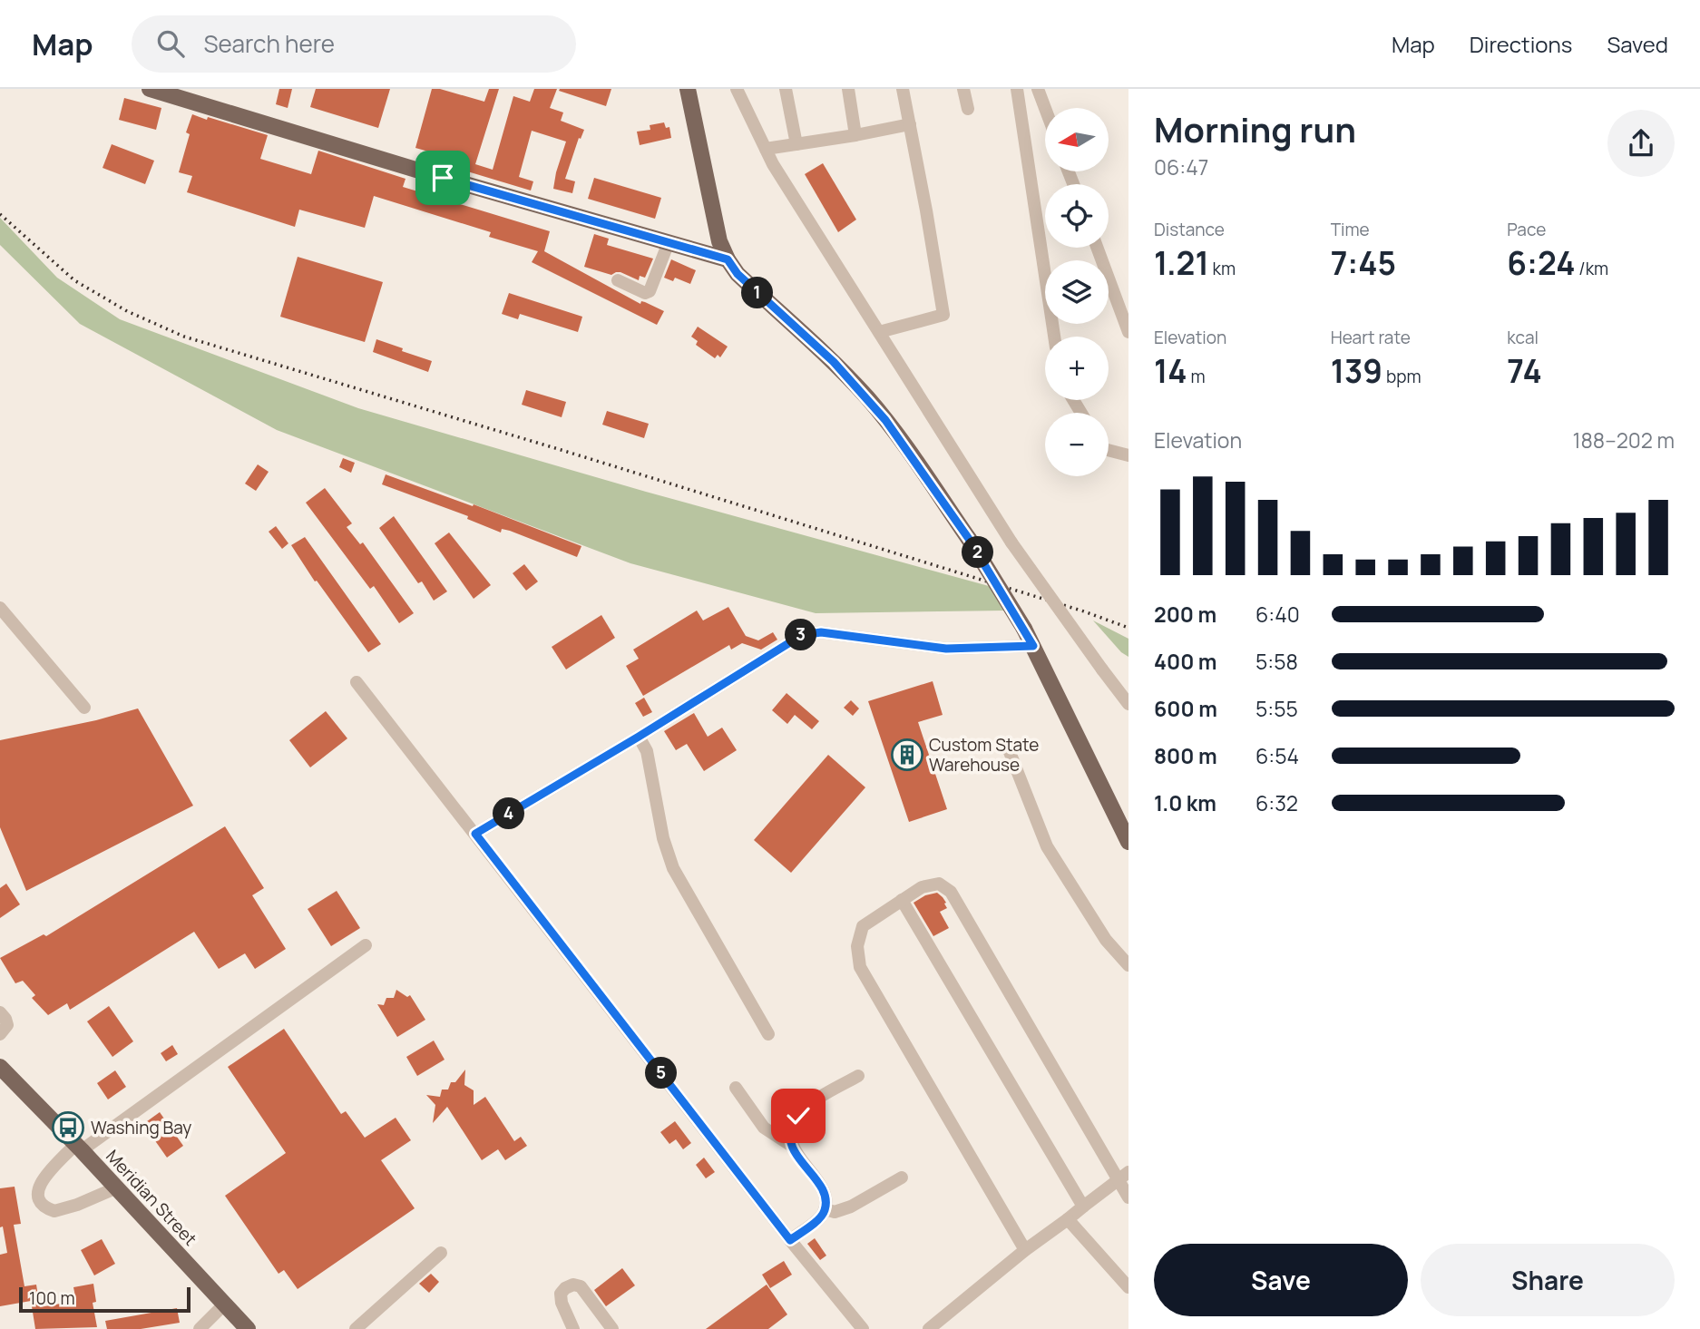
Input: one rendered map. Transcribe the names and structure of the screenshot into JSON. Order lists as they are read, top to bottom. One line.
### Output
{"streets":{"main road":["Meridian Street"]},"places":{"building":["Custom State Warehouse"],"bus stop":["Washing Bay"]},"scale_bar":"100 m","north":"left","page":{"header":"Map","search":"Search here","nav":["Map","Directions","Saved"],"heading":["Morning run","06:47"],"map_buttons":["+","−"],"stats":[["Distance","1.21 km"],["Time","7:45"],["Pace","6:24 /km"],["Elevation","14 m"],["Heart rate","139 bpm"],["kcal","74"]],"pins":["1","2","3","4","5"],"chart":["Elevation","188–202 m"],"list":[{"name":"200 m","note":"6:40"},{"name":"400 m","note":"5:58"},{"name":"600 m","note":"5:55"},{"name":"800 m","note":"6:54"},{"name":"1.0 km","note":"6:32"}],"buttons":["Save","Share"],"scale":"100 m"}}
